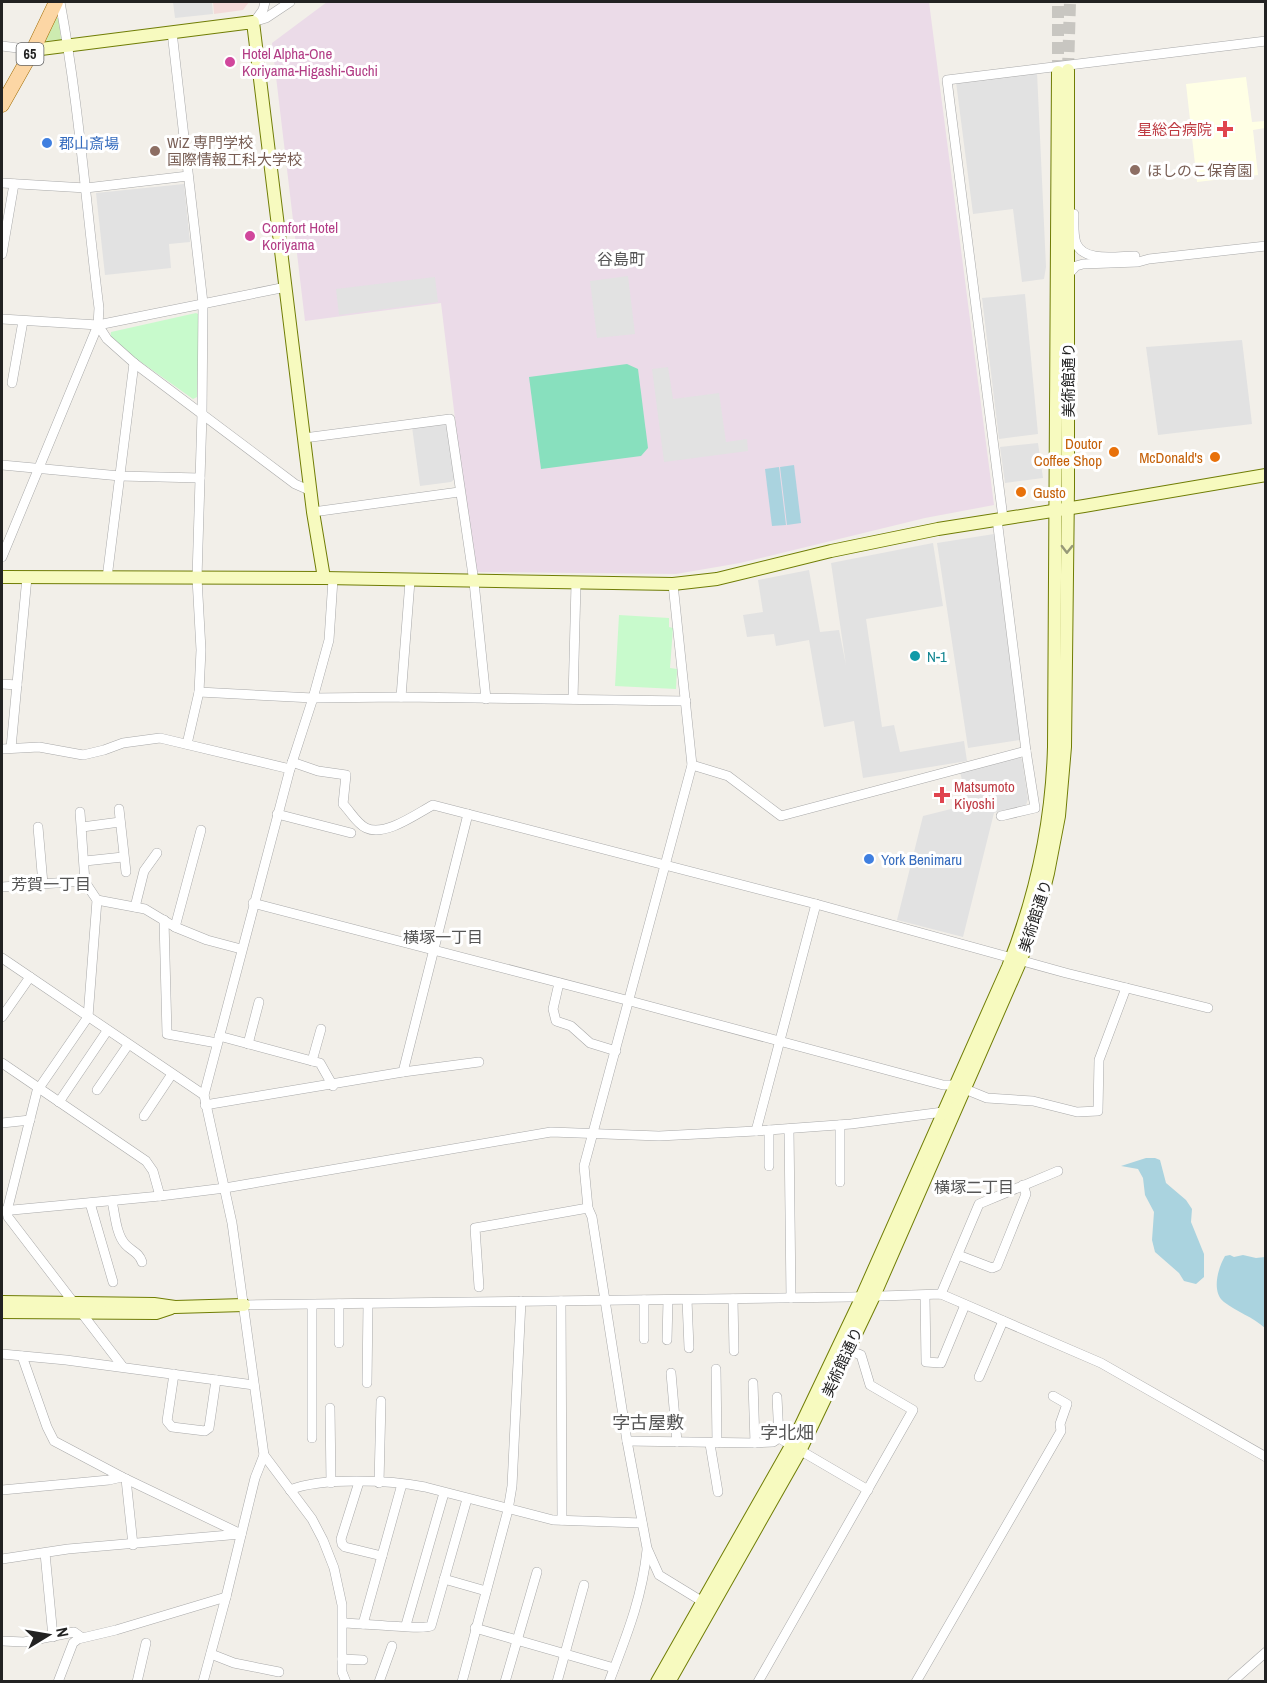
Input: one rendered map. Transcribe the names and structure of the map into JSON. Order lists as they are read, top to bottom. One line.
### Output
{"streets":{"main road":["65"],"street":["美術館通り"]},"districts":["谷島町","芳賀一丁目","横塚一丁目","横塚二丁目","字古屋敷","字北畑"],"places":{"other":["Hotel Alpha-One Koriyama-Higashi-Guchi","郡山斎場","WiZ 専門学校 国際情報工科大学校","ほしのこ保育園","Comfort Hotel Koriyama","Doutor Coffee Shop","McDonald's","Gusto","N-1","York Benimaru"],"health":["星総合病院","Matsumoto Kiyoshi"]},"north":"right"}
